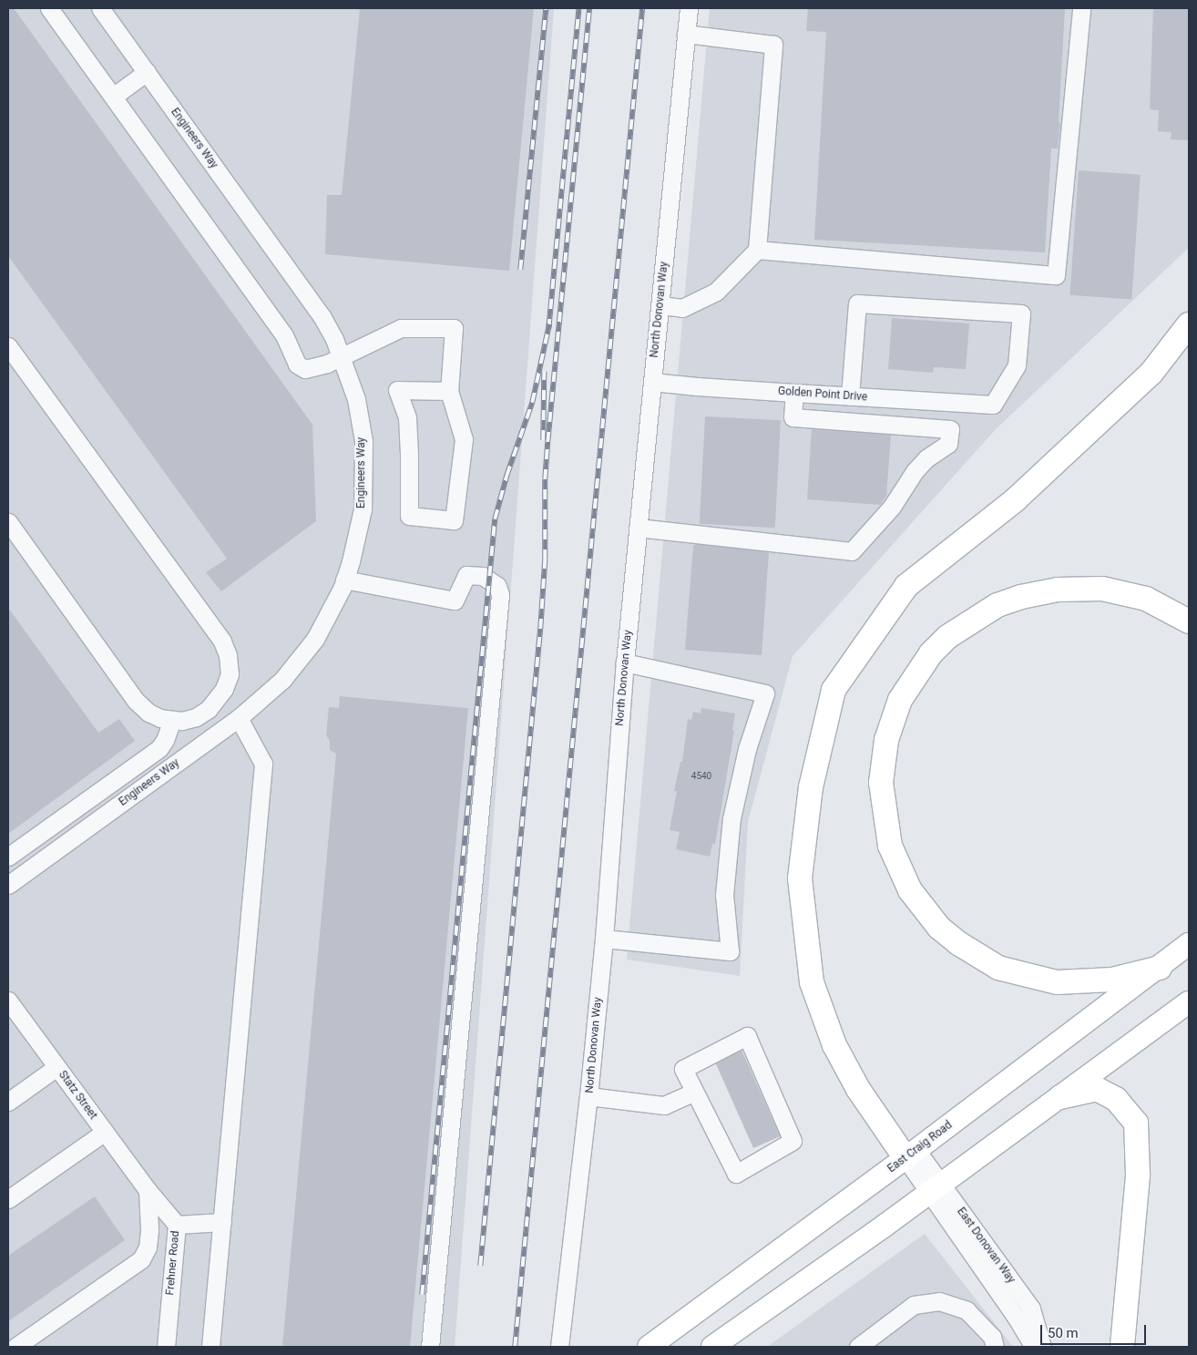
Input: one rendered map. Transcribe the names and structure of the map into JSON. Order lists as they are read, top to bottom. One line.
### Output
{"streets":{"main road":["East Craig Road"],"street":["Engineers Way","North Donovan Way","Golden Point Drive","Statz Street","East Donovan Way","Frehner Road"]},"crossings":[["North Donovan Way","Golden Point Drive"],["Statz Street","Frehner Road"],["East Craig Road","East Donovan Way"]],"house_numbers":["4540"],"scale_bar":"50 m"}
